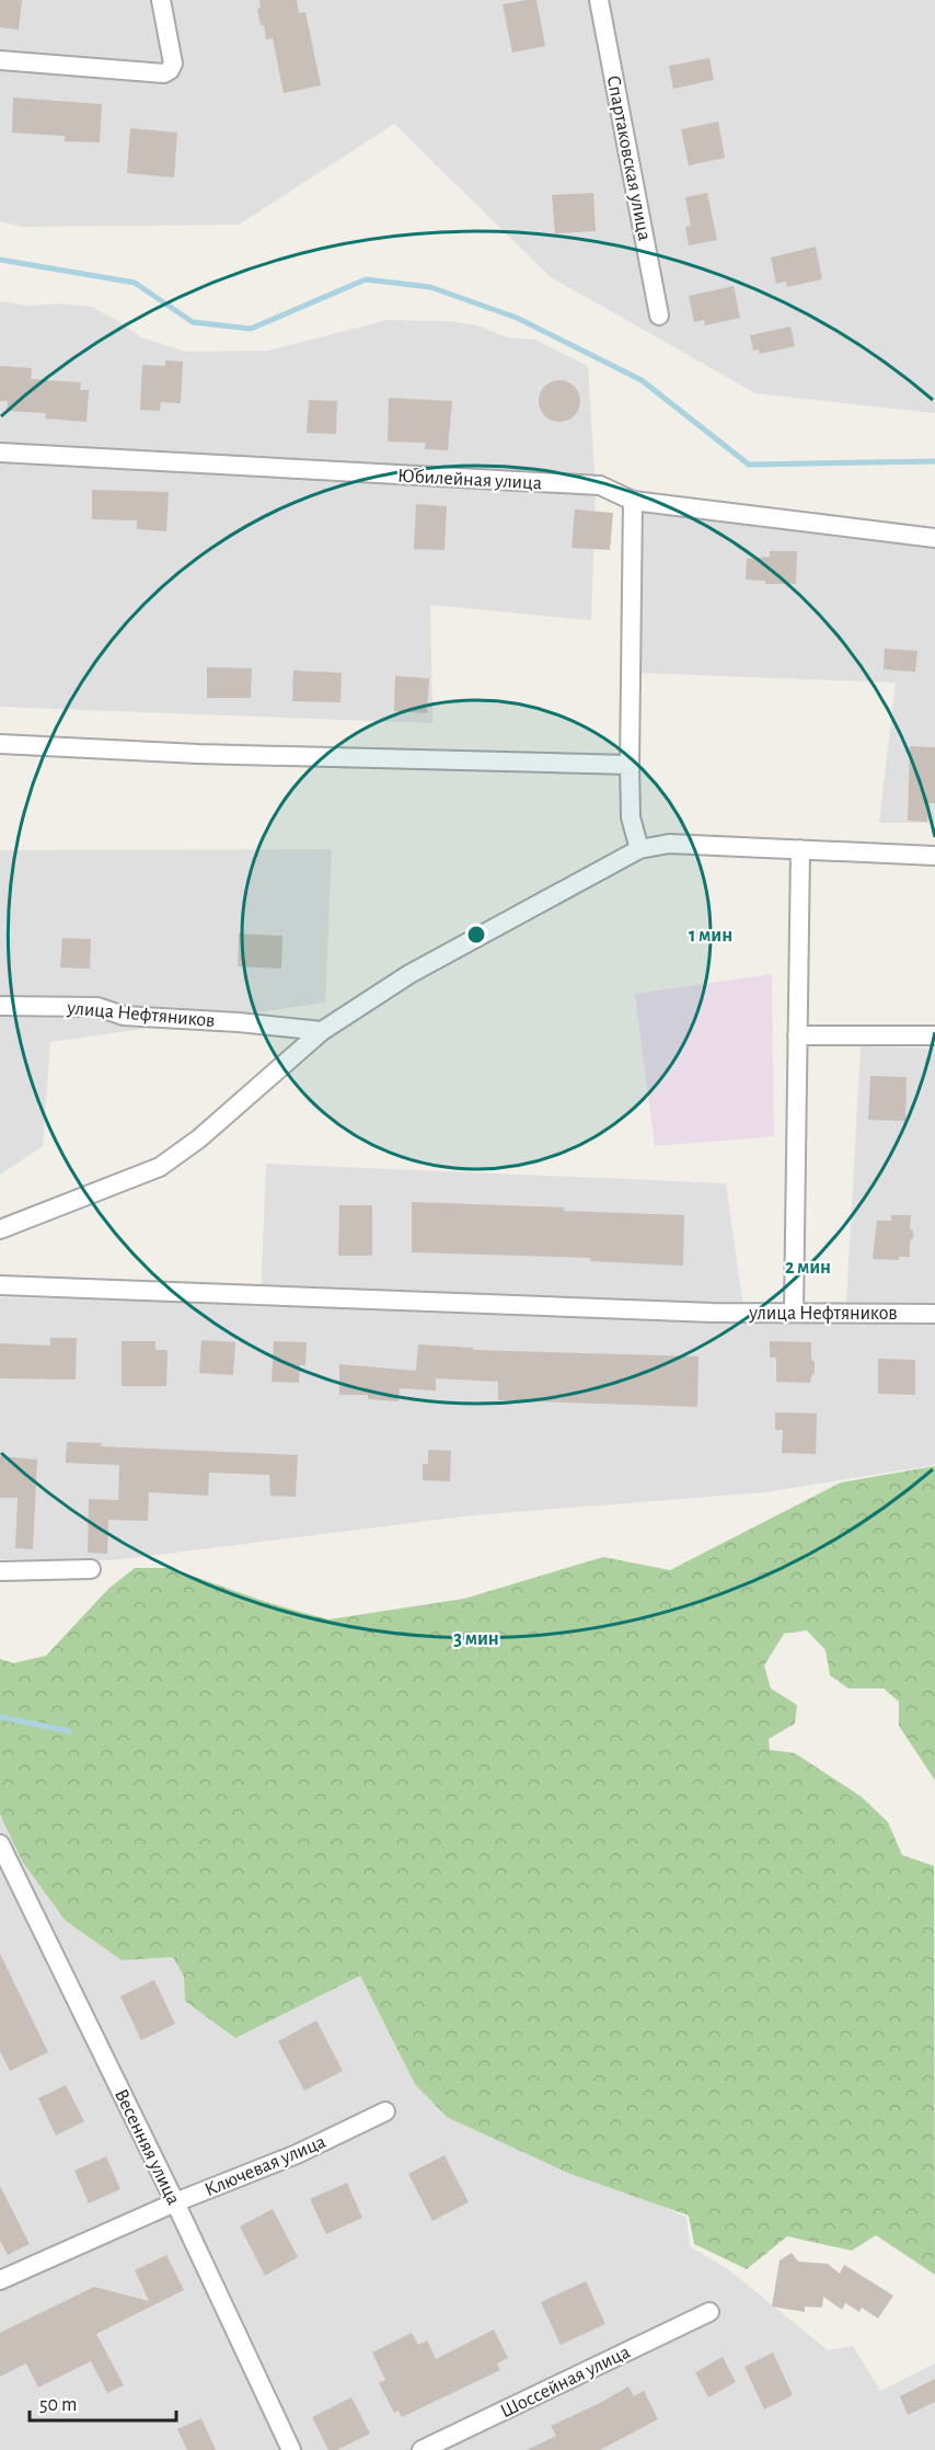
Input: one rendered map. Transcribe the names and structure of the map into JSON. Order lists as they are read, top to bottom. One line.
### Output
{"streets":{"street":["Спартаковская улица","Юбилейная улица","улица Нефтяников","Весенняя улица","Ключевая улица","Шоссейная улица"]},"crossings":[["Весенняя улица","Ключевая улица"]],"scale_bar":"50 m","rings":["1 мин","2 мин","3 мин"]}
